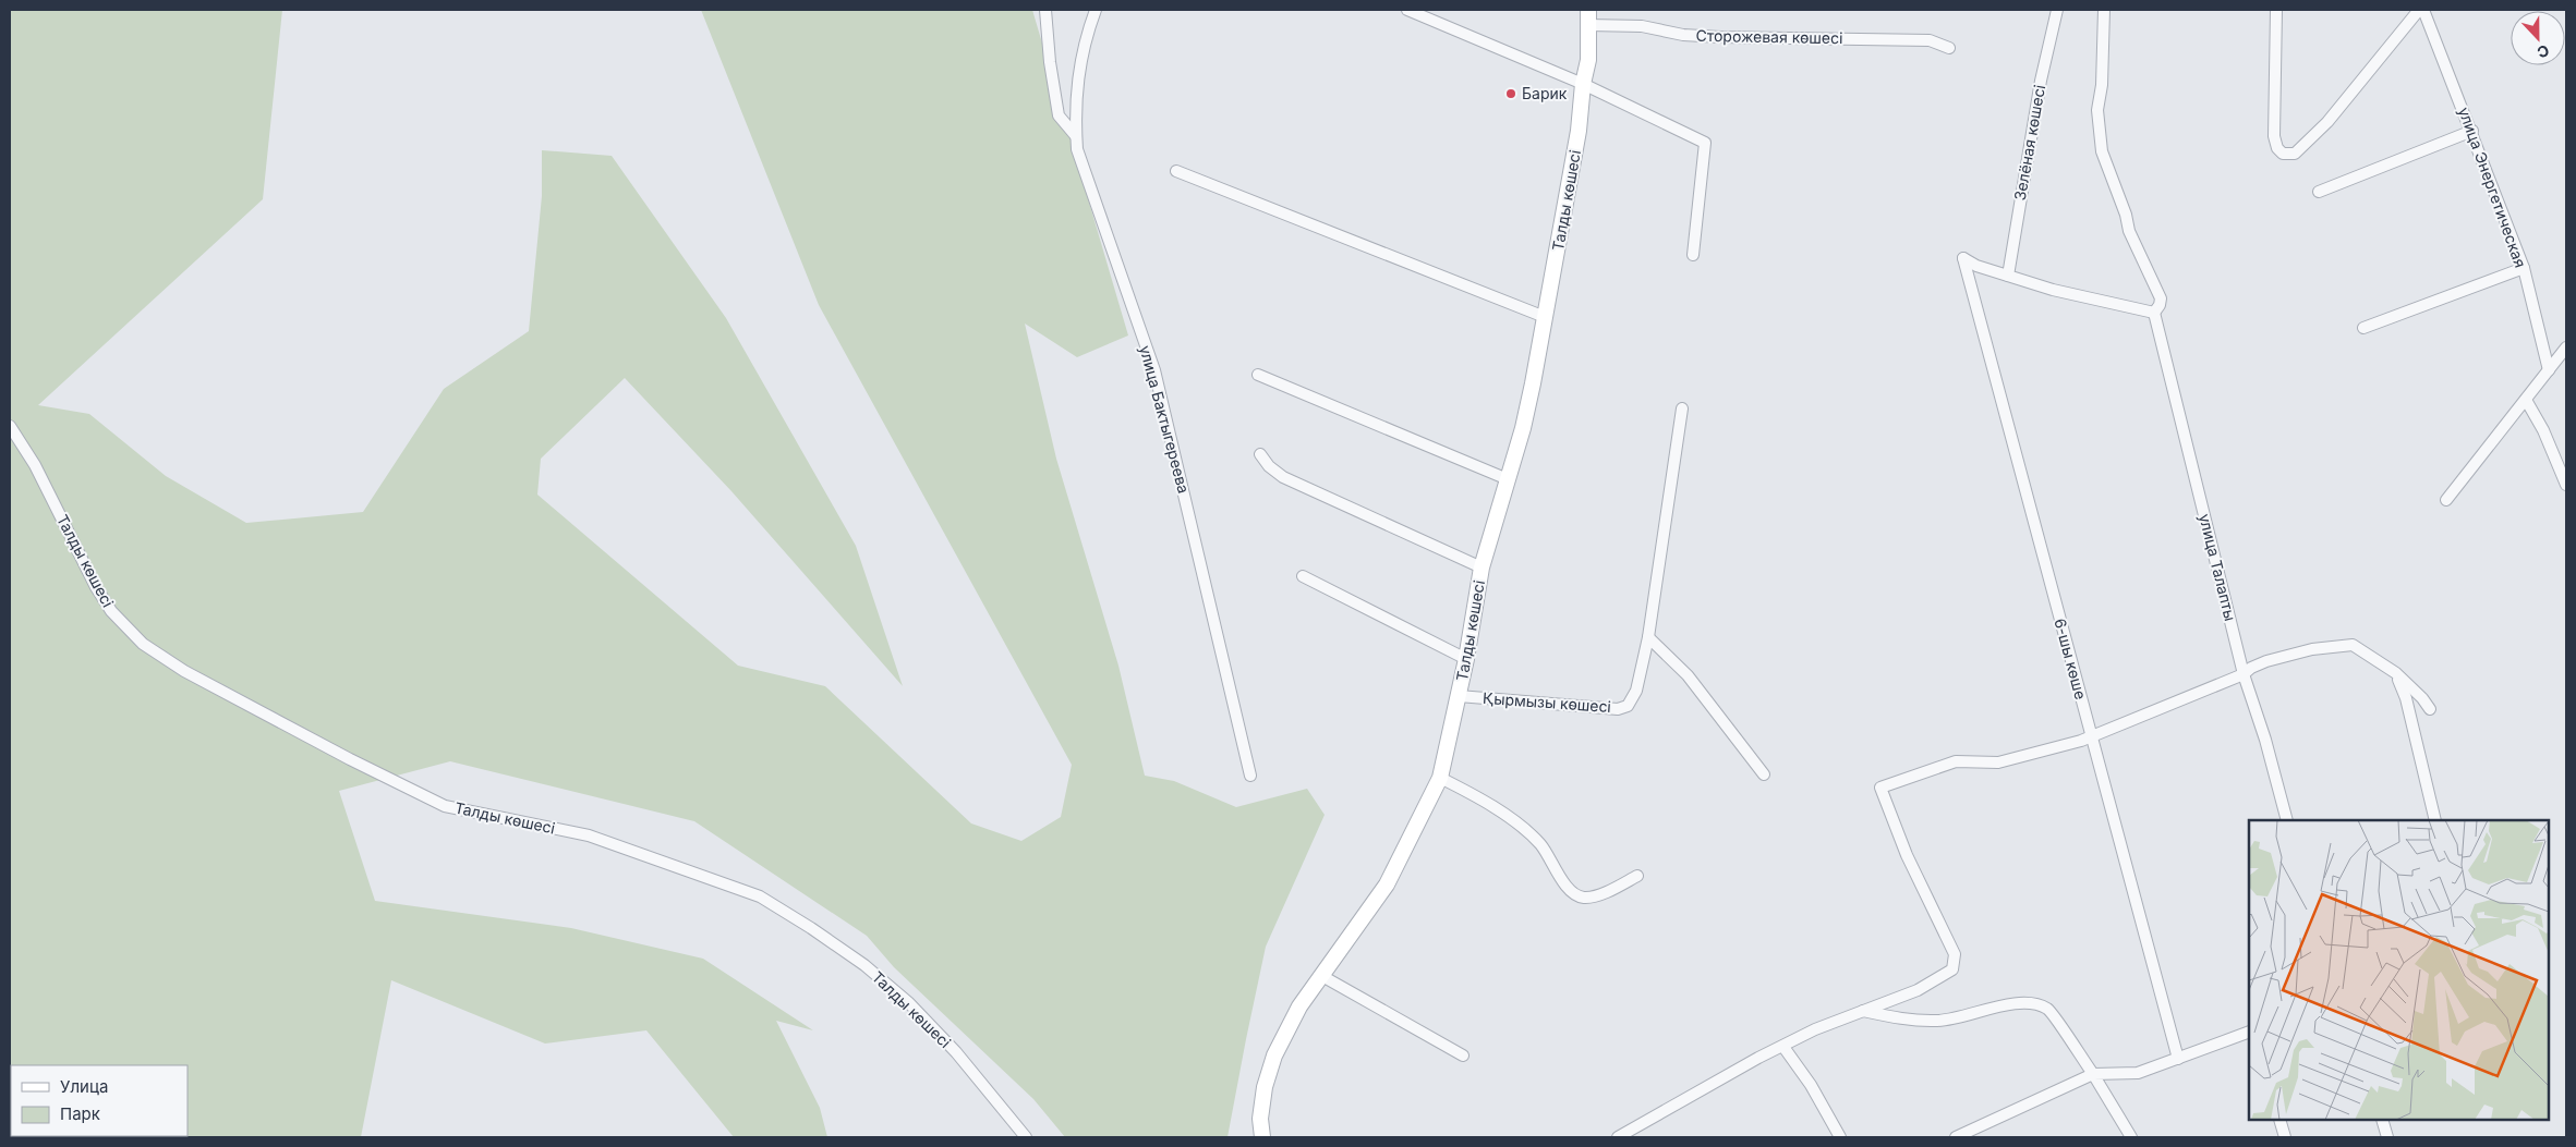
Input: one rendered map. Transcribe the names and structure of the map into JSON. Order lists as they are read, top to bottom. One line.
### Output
{"streets":{"street":["Сторожевая көшесі","Зелёная көшесі","улица Энергетическая","Талды көшесі","улица Бактыгереева","улица Талапты","6-шы көше","Қырмызы көшесі"]},"crossings":[["Сторожевая көшесі","Талды көшесі"],["Зелёная көшесі","6-шы көше"],["Талды көшесі","Қырмызы көшесі"]],"places":["Барик"],"legend":["Улица","Парк"],"north":"bottom"}
